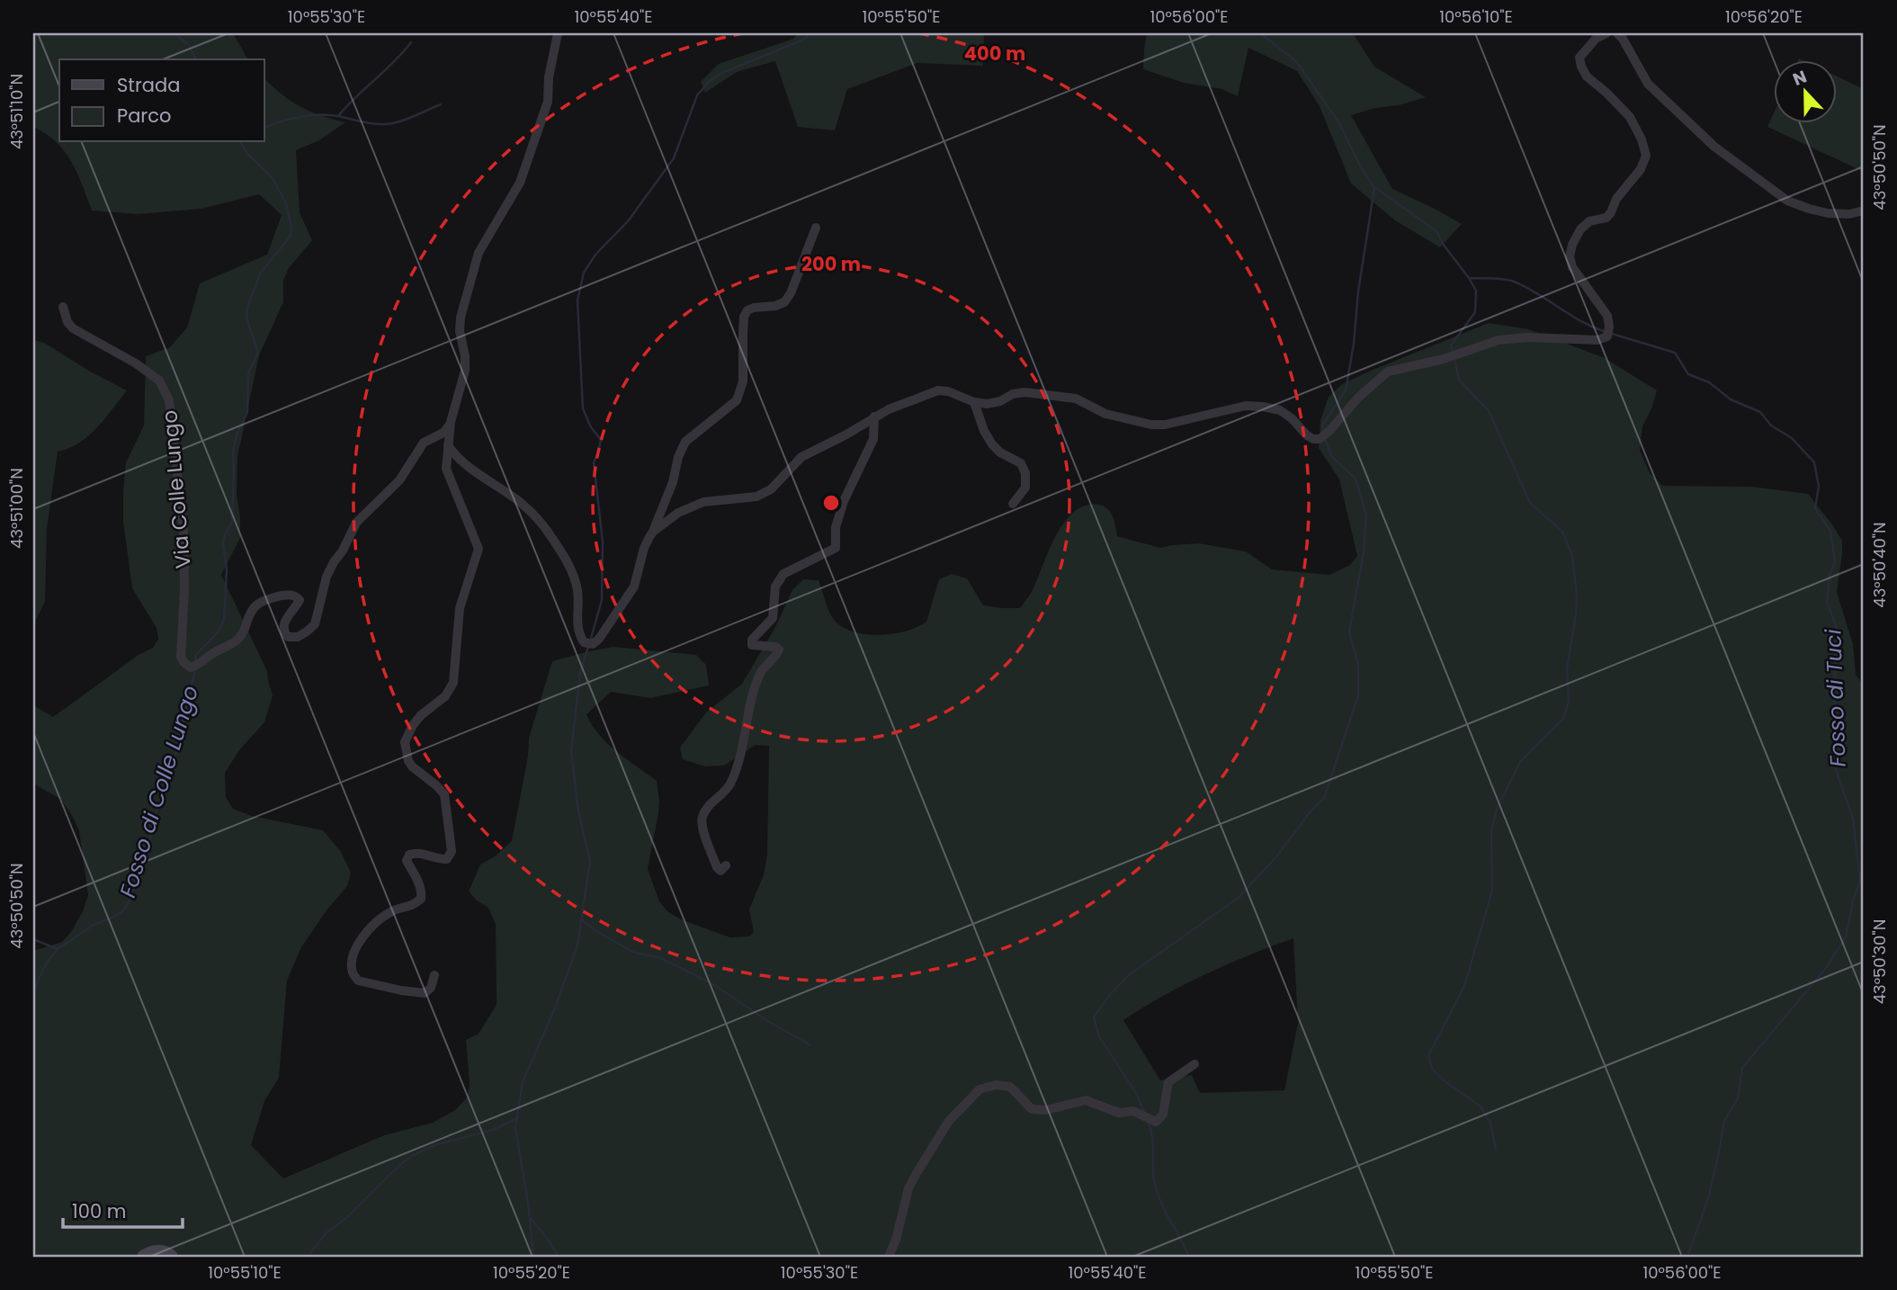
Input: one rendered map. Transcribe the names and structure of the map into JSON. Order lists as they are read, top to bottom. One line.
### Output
{"streets":{"street":["Via Colle Lungo"]},"water":["Fosso di Tuci","Fosso di Colle Lungo"],"legend":["Strada","Parco"],"scale_bar":"100 m","north":"top","coordinates":["10°55'30\"E","10°55'40\"E","10°55'50\"E","10°56'00\"E","10°56'10\"E","10°56'20\"E","43°51'10\"N","43°50'50\"N","43°51'00\"N","43°50'40\"N","43°50'30\"N","10°55'10\"E","10°55'20\"E"],"rings":["400 m","200 m"]}
